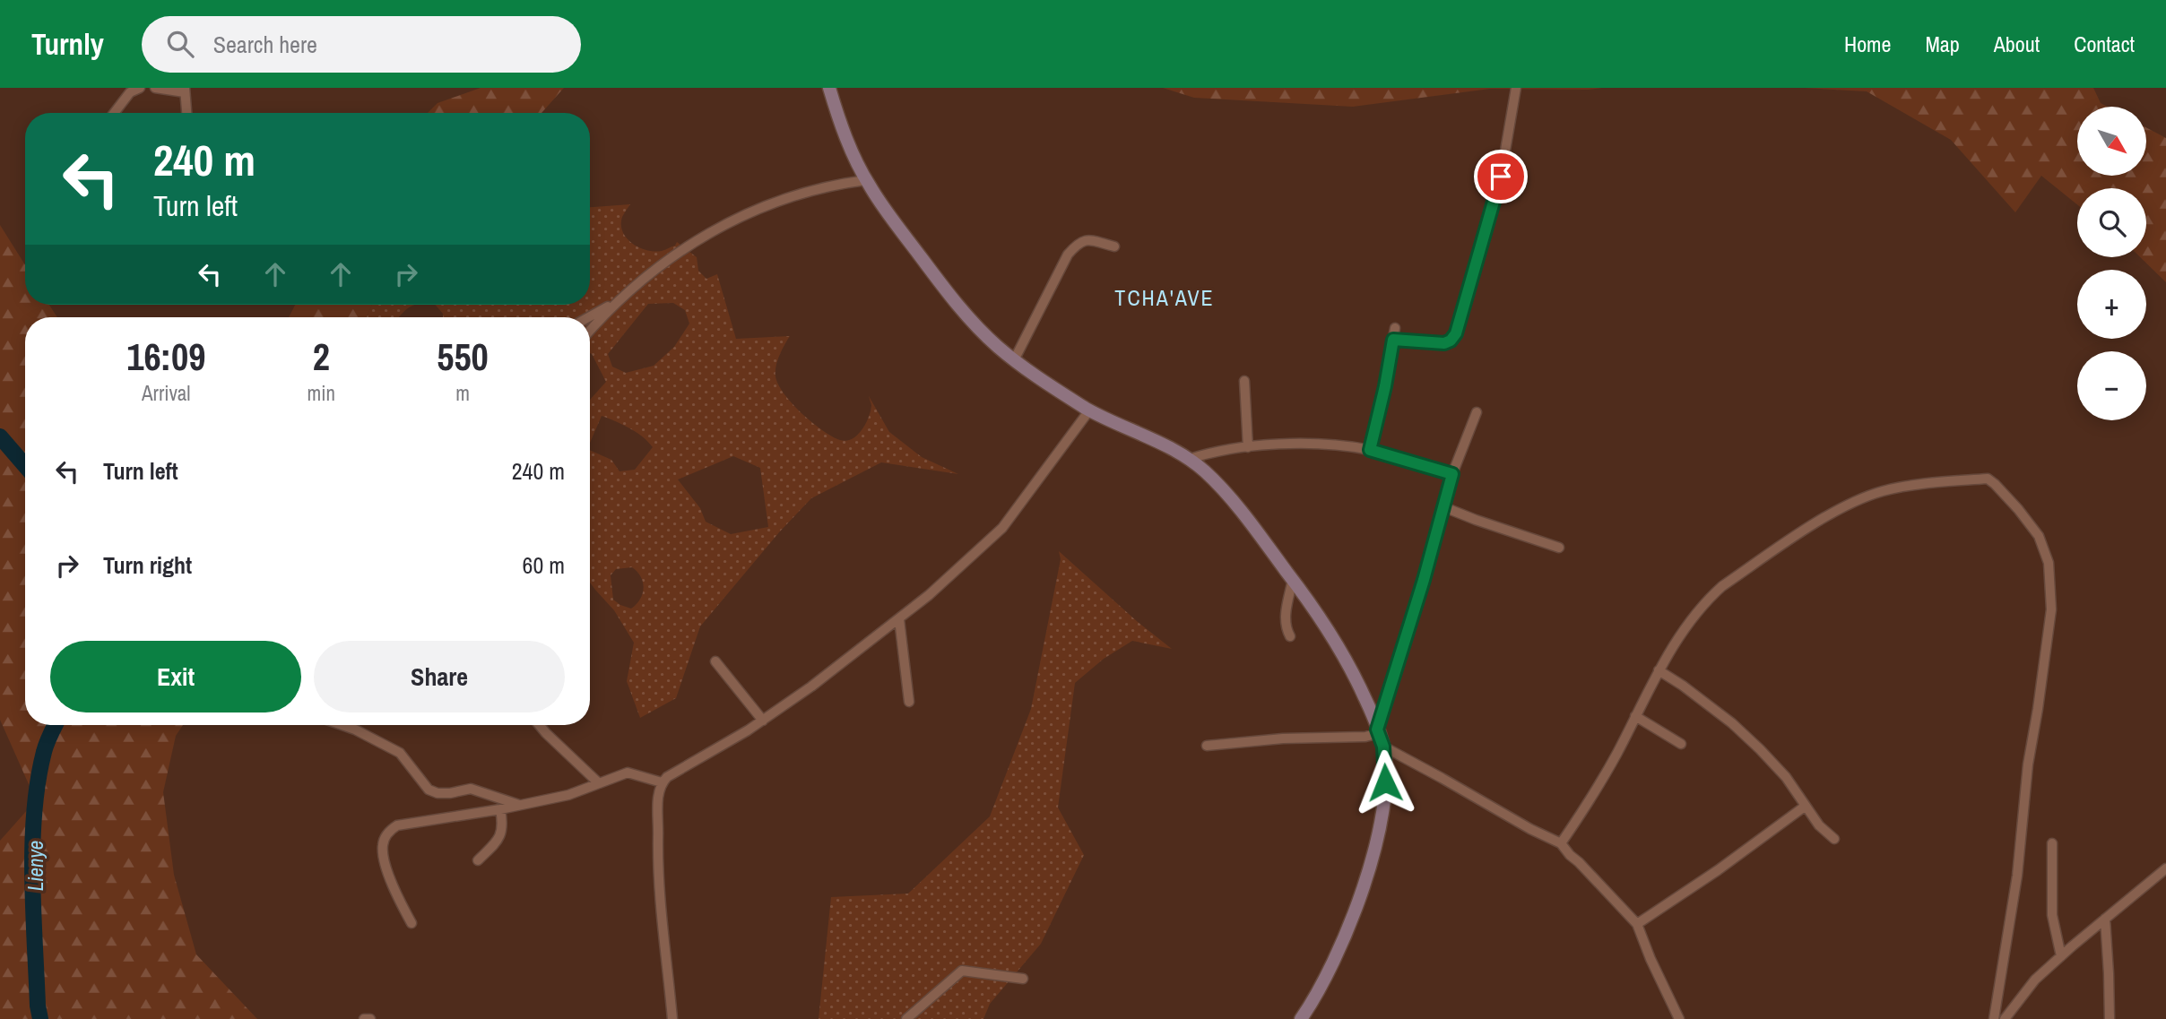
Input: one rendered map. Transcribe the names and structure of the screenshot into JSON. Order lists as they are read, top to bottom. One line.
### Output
{"districts":["TCHA'AVE"],"water":["Lienye"],"north":"bottom right","page":{"header":"Turnly","search":"Search here","nav":["Home","Map","About","Contact"],"map_buttons":["+","−"],"turn":["240 m","Turn left"],"eta":["16:09","Arrival","2","min","550","m"],"list":[{"name":"Turn left","value":"240 m"},{"name":"Turn right","value":"60 m"}],"buttons":["Exit","Share"]}}
